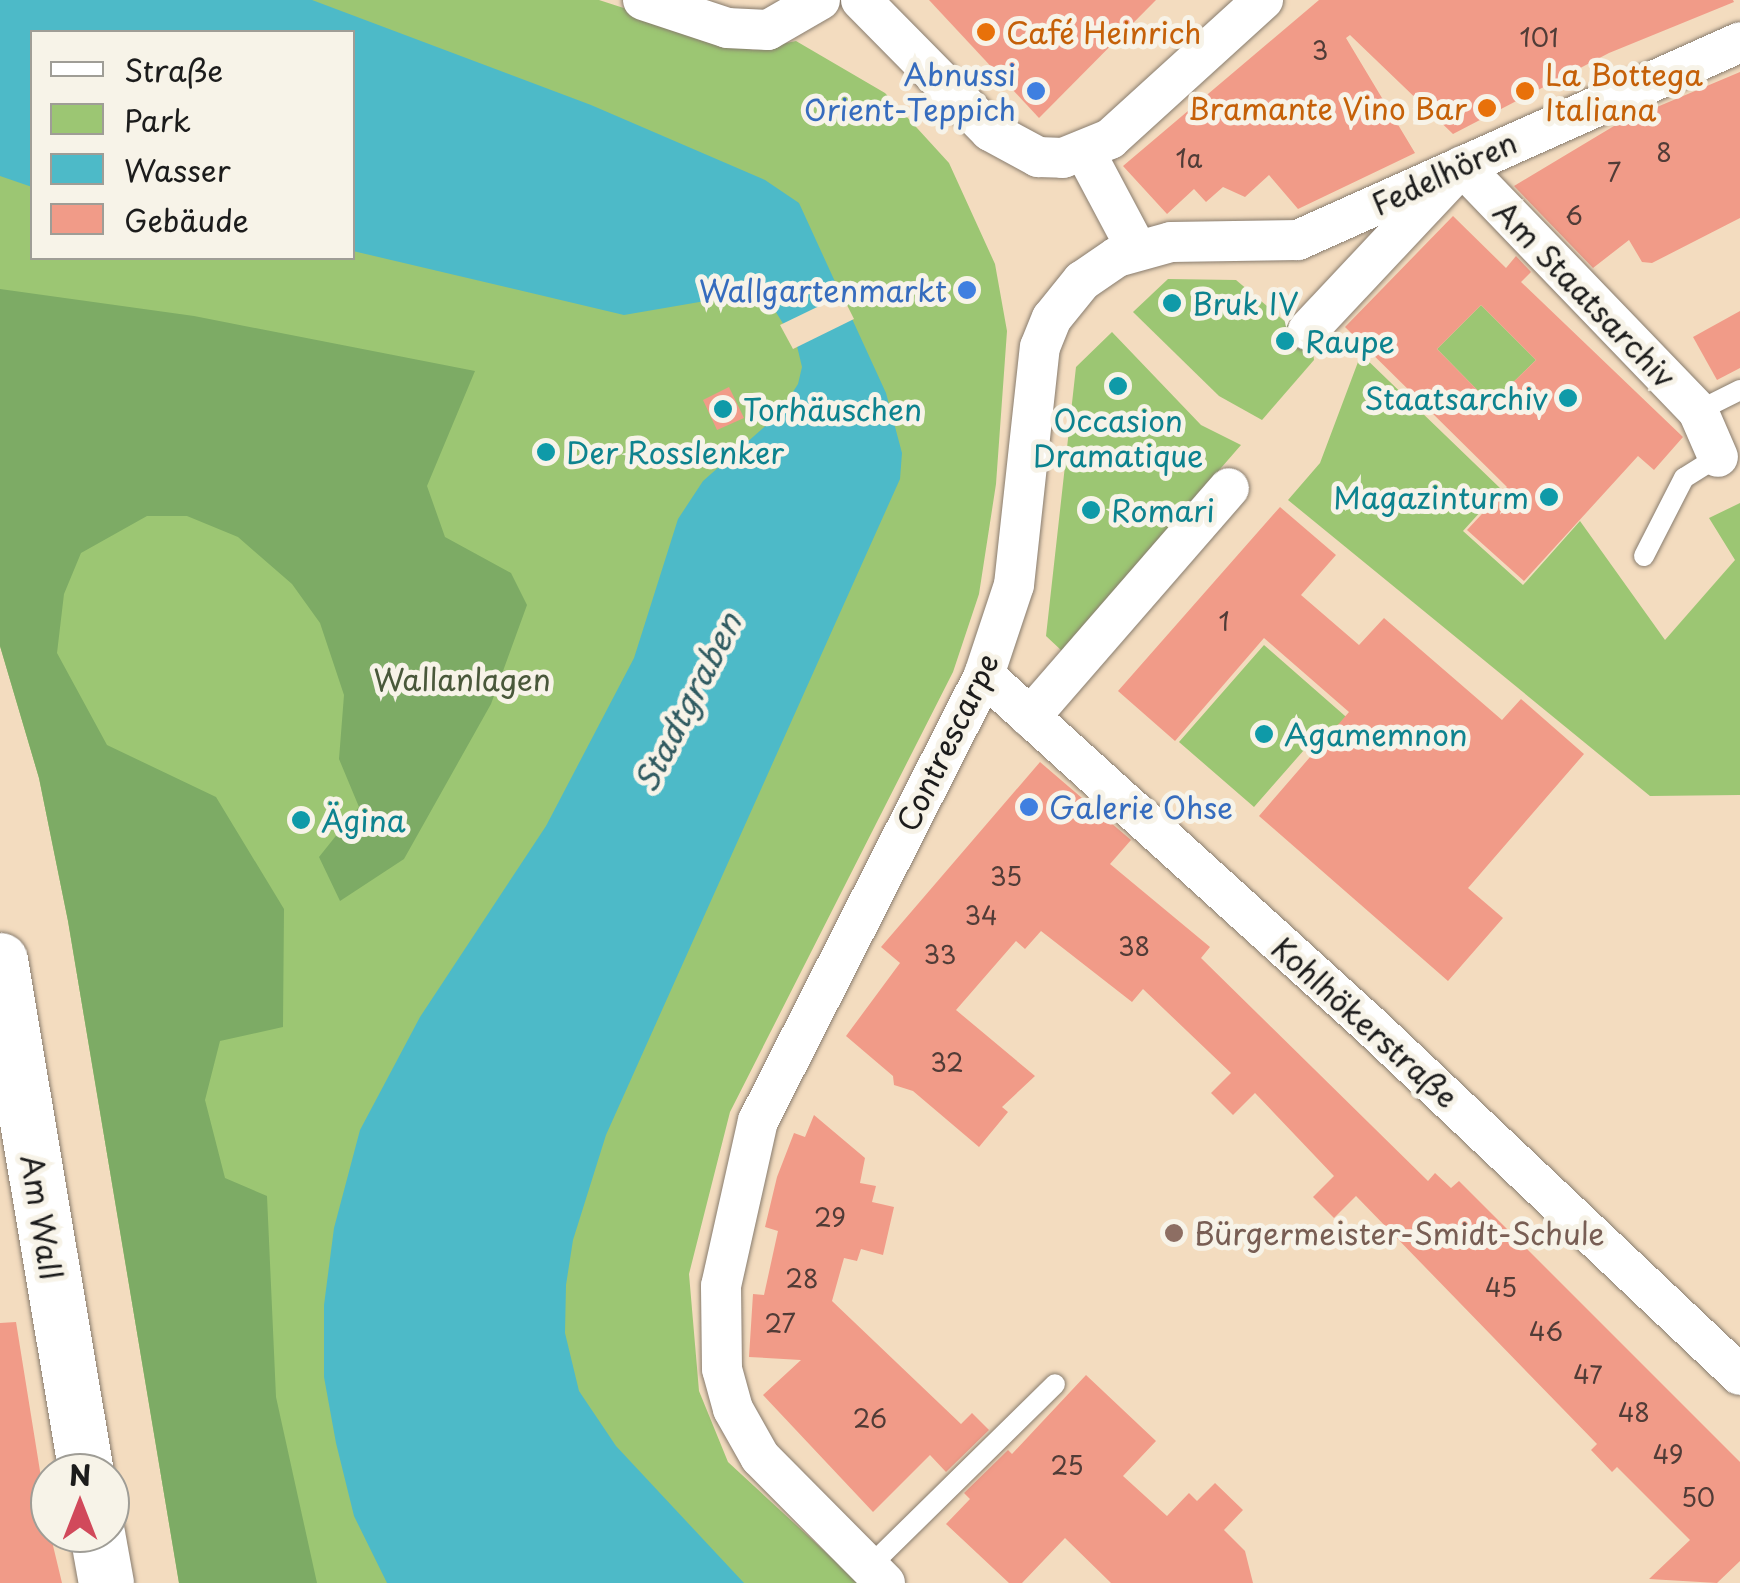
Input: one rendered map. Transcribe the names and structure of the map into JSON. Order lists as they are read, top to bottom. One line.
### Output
{"streets":{"main road":["Am Wall"],"street":["Fedelhören","Am Staatsarchiv","Contrescarpe","Kohlhökerstraße"]},"crossings":[["Fedelhören","Am Staatsarchiv"],["Fedelhören","Contrescarpe"],["Contrescarpe","Kohlhökerstraße"]],"water":["Stadtgraben"],"parks":["Wallanlagen"],"places":["Café Heinrich","Abnussi Orient-Teppich","La Bottega Italiana","Bramante Vino Bar","Wallgartenmarkt","Bruk IV","Raupe","Occasion Dramatique","Staatsarchiv","Torhäuschen","Der Rosslenker","Magazinturm","Romari","Agamemnon","Galerie Ohse","Ägina","Bürgermeister-Smidt-Schule"],"house_numbers":["101","3","8","1a","7","6","1","35","34","38","33","32","29","28","45","27","46","47","48","26","49","25","50"],"legend":["Straße","Park","Wasser","Gebäude"],"north":"top"}
